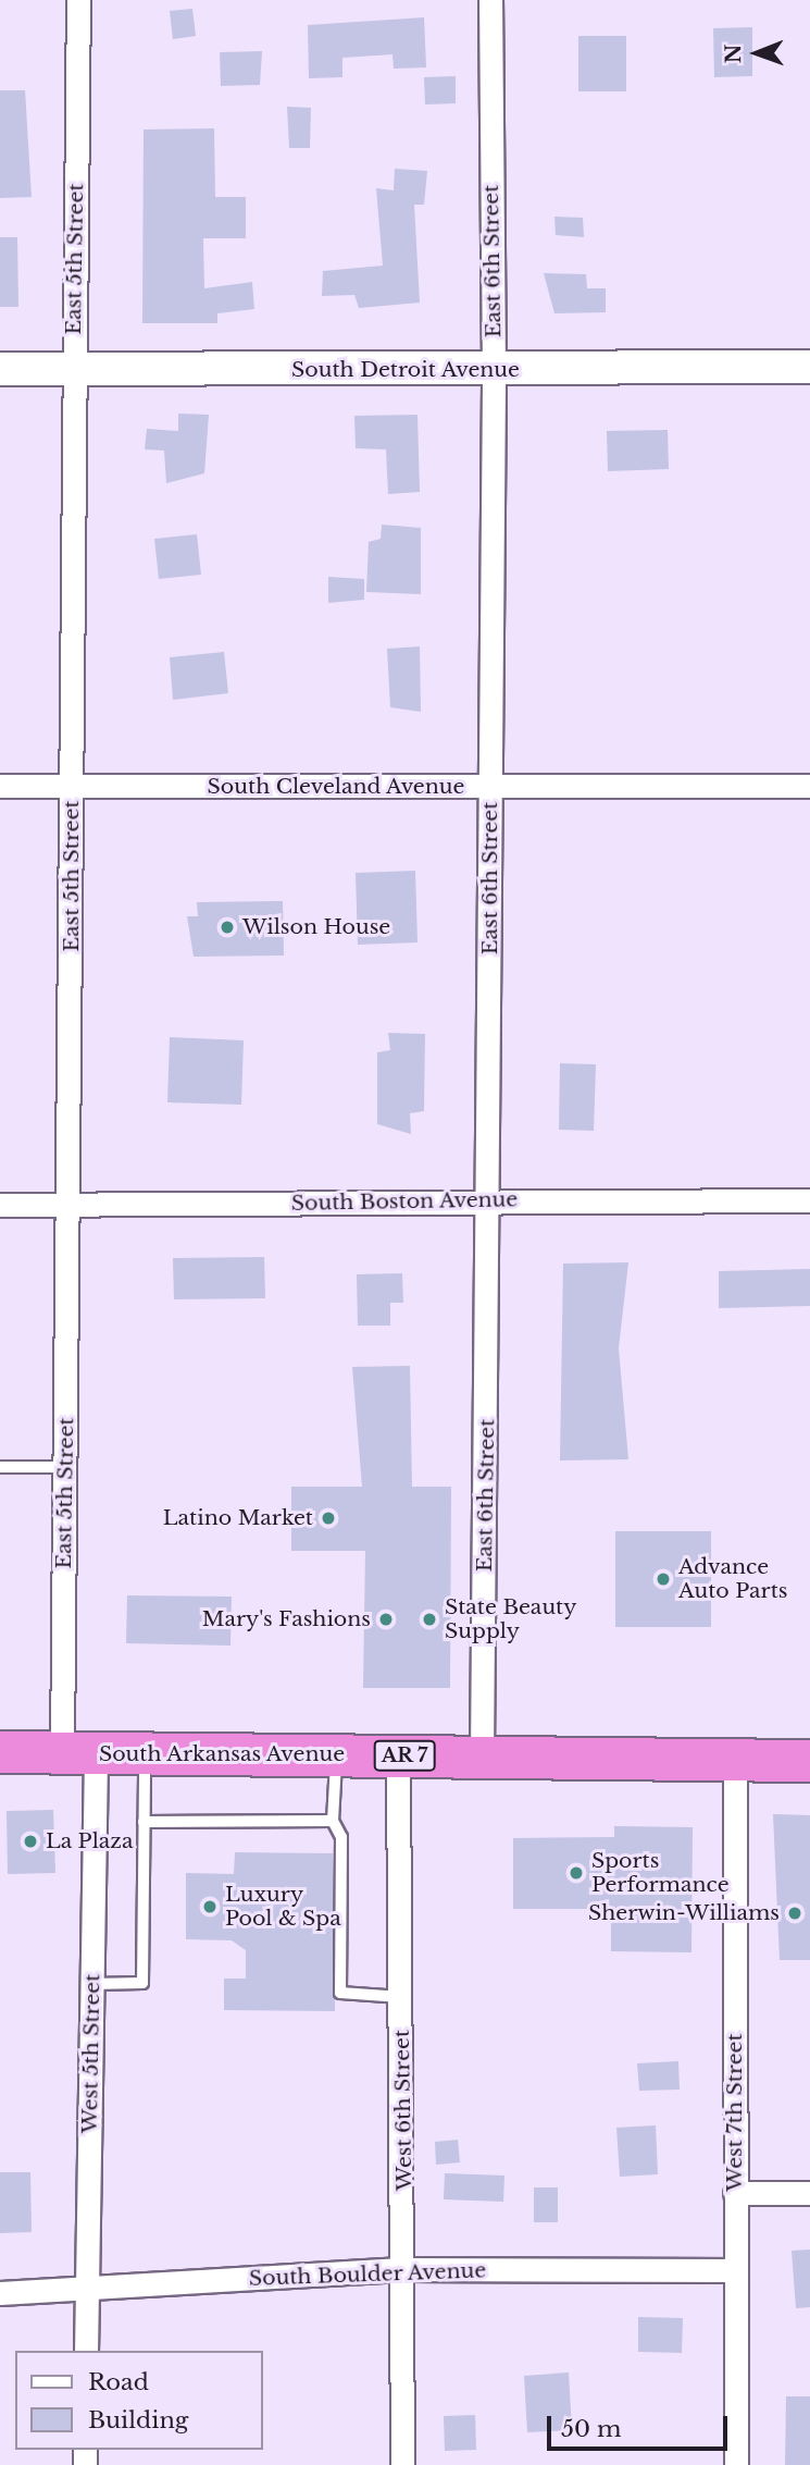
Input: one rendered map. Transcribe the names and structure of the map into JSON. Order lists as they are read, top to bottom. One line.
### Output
{"streets":{"highway":["South Arkansas Avenue","AR 7"],"street":["East 5th Street","East 6th Street","South Detroit Avenue","South Cleveland Avenue","South Boston Avenue","West 5th Street","West 6th Street","West 7th Street","South Boulder Avenue"]},"crossings":[["East 5th Street","South Detroit Avenue"],["East 5th Street","South Cleveland Avenue"],["East 5th Street","South Boston Avenue"],["East 5th Street","South Arkansas Avenue"],["East 5th Street","West 5th Street"],["East 6th Street","South Detroit Avenue"],["East 6th Street","South Cleveland Avenue"],["East 6th Street","South Boston Avenue"],["East 6th Street","South Arkansas Avenue"],["South Arkansas Avenue","West 5th Street"],["South Arkansas Avenue","West 6th Street"],["South Arkansas Avenue","West 7th Street"],["West 5th Street","South Boulder Avenue"],["West 6th Street","South Boulder Avenue"],["West 7th Street","South Boulder Avenue"]],"places":["Wilson House","Latino Market","Advance Auto Parts","Mary's Fashions","State Beauty Supply","La Plaza","Sports Performance","Luxury Pool & Spa","Sherwin-Williams"],"legend":["Road","Building"],"scale_bar":"50 m","north":"left"}
